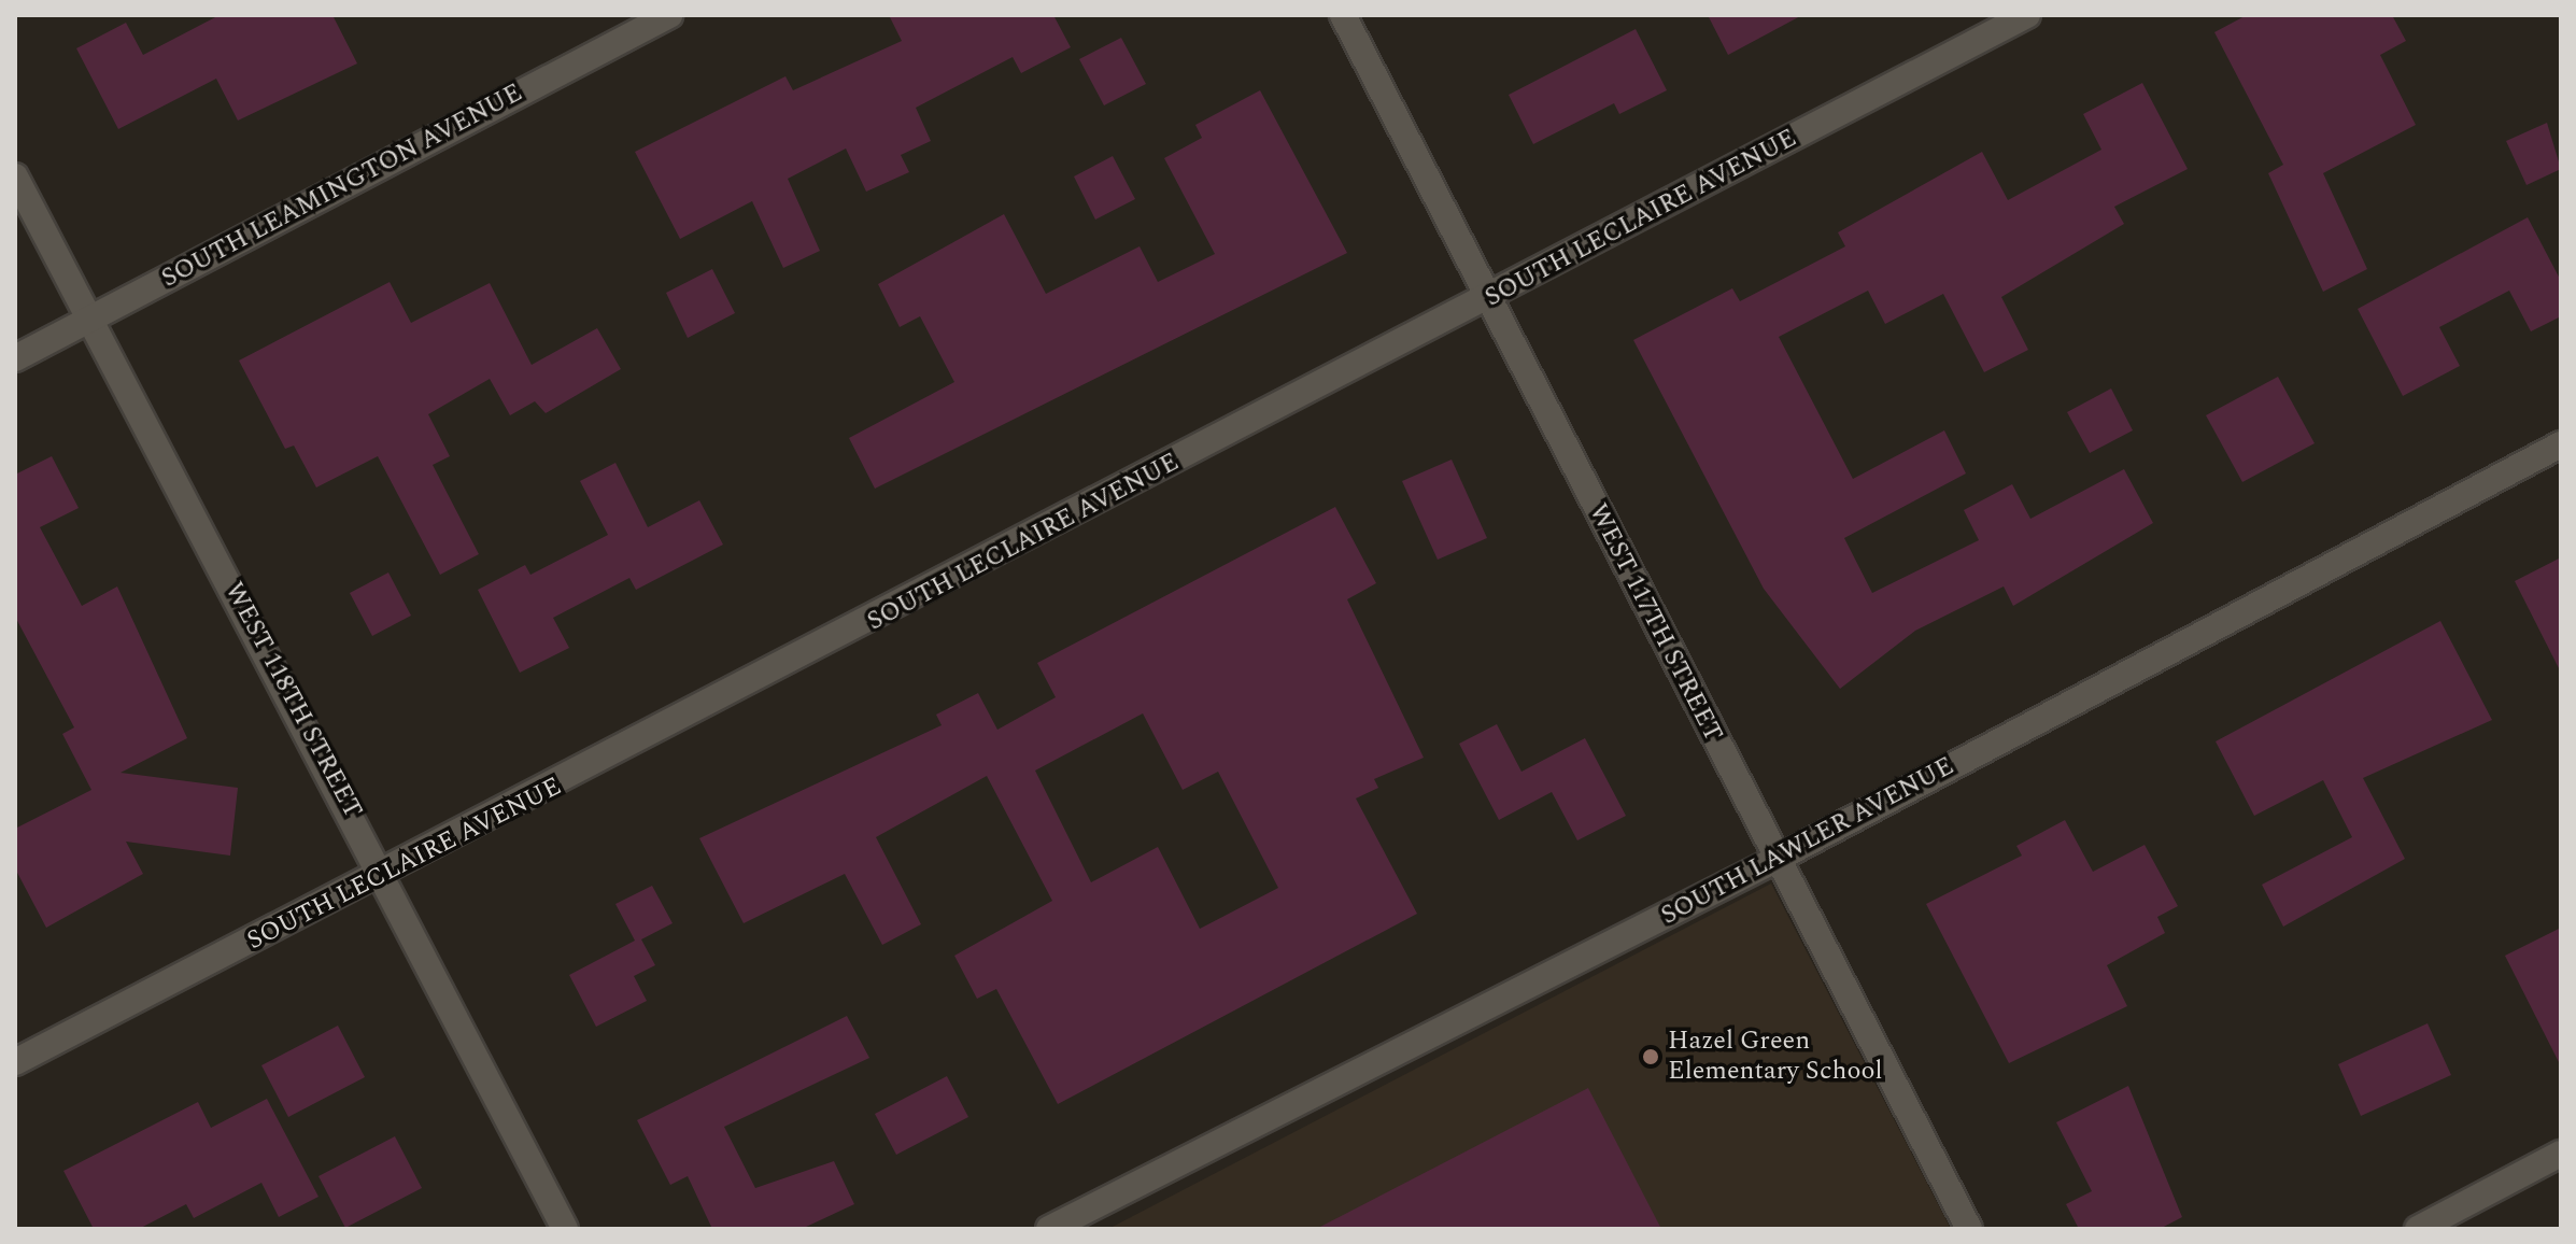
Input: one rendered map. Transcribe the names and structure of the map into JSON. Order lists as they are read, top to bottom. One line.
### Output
{"streets":{"street":["SOUTH LEAMINGTON AVENUE","SOUTH LECLAIRE AVENUE","WEST 117TH STREET","WEST 118TH STREET","SOUTH LAWLER AVENUE"]},"crossings":[["SOUTH LEAMINGTON AVENUE","WEST 118TH STREET"],["SOUTH LECLAIRE AVENUE","WEST 117TH STREET"],["SOUTH LECLAIRE AVENUE","WEST 118TH STREET"],["WEST 117TH STREET","SOUTH LAWLER AVENUE"]],"places":["Hazel Green Elementary School"]}
